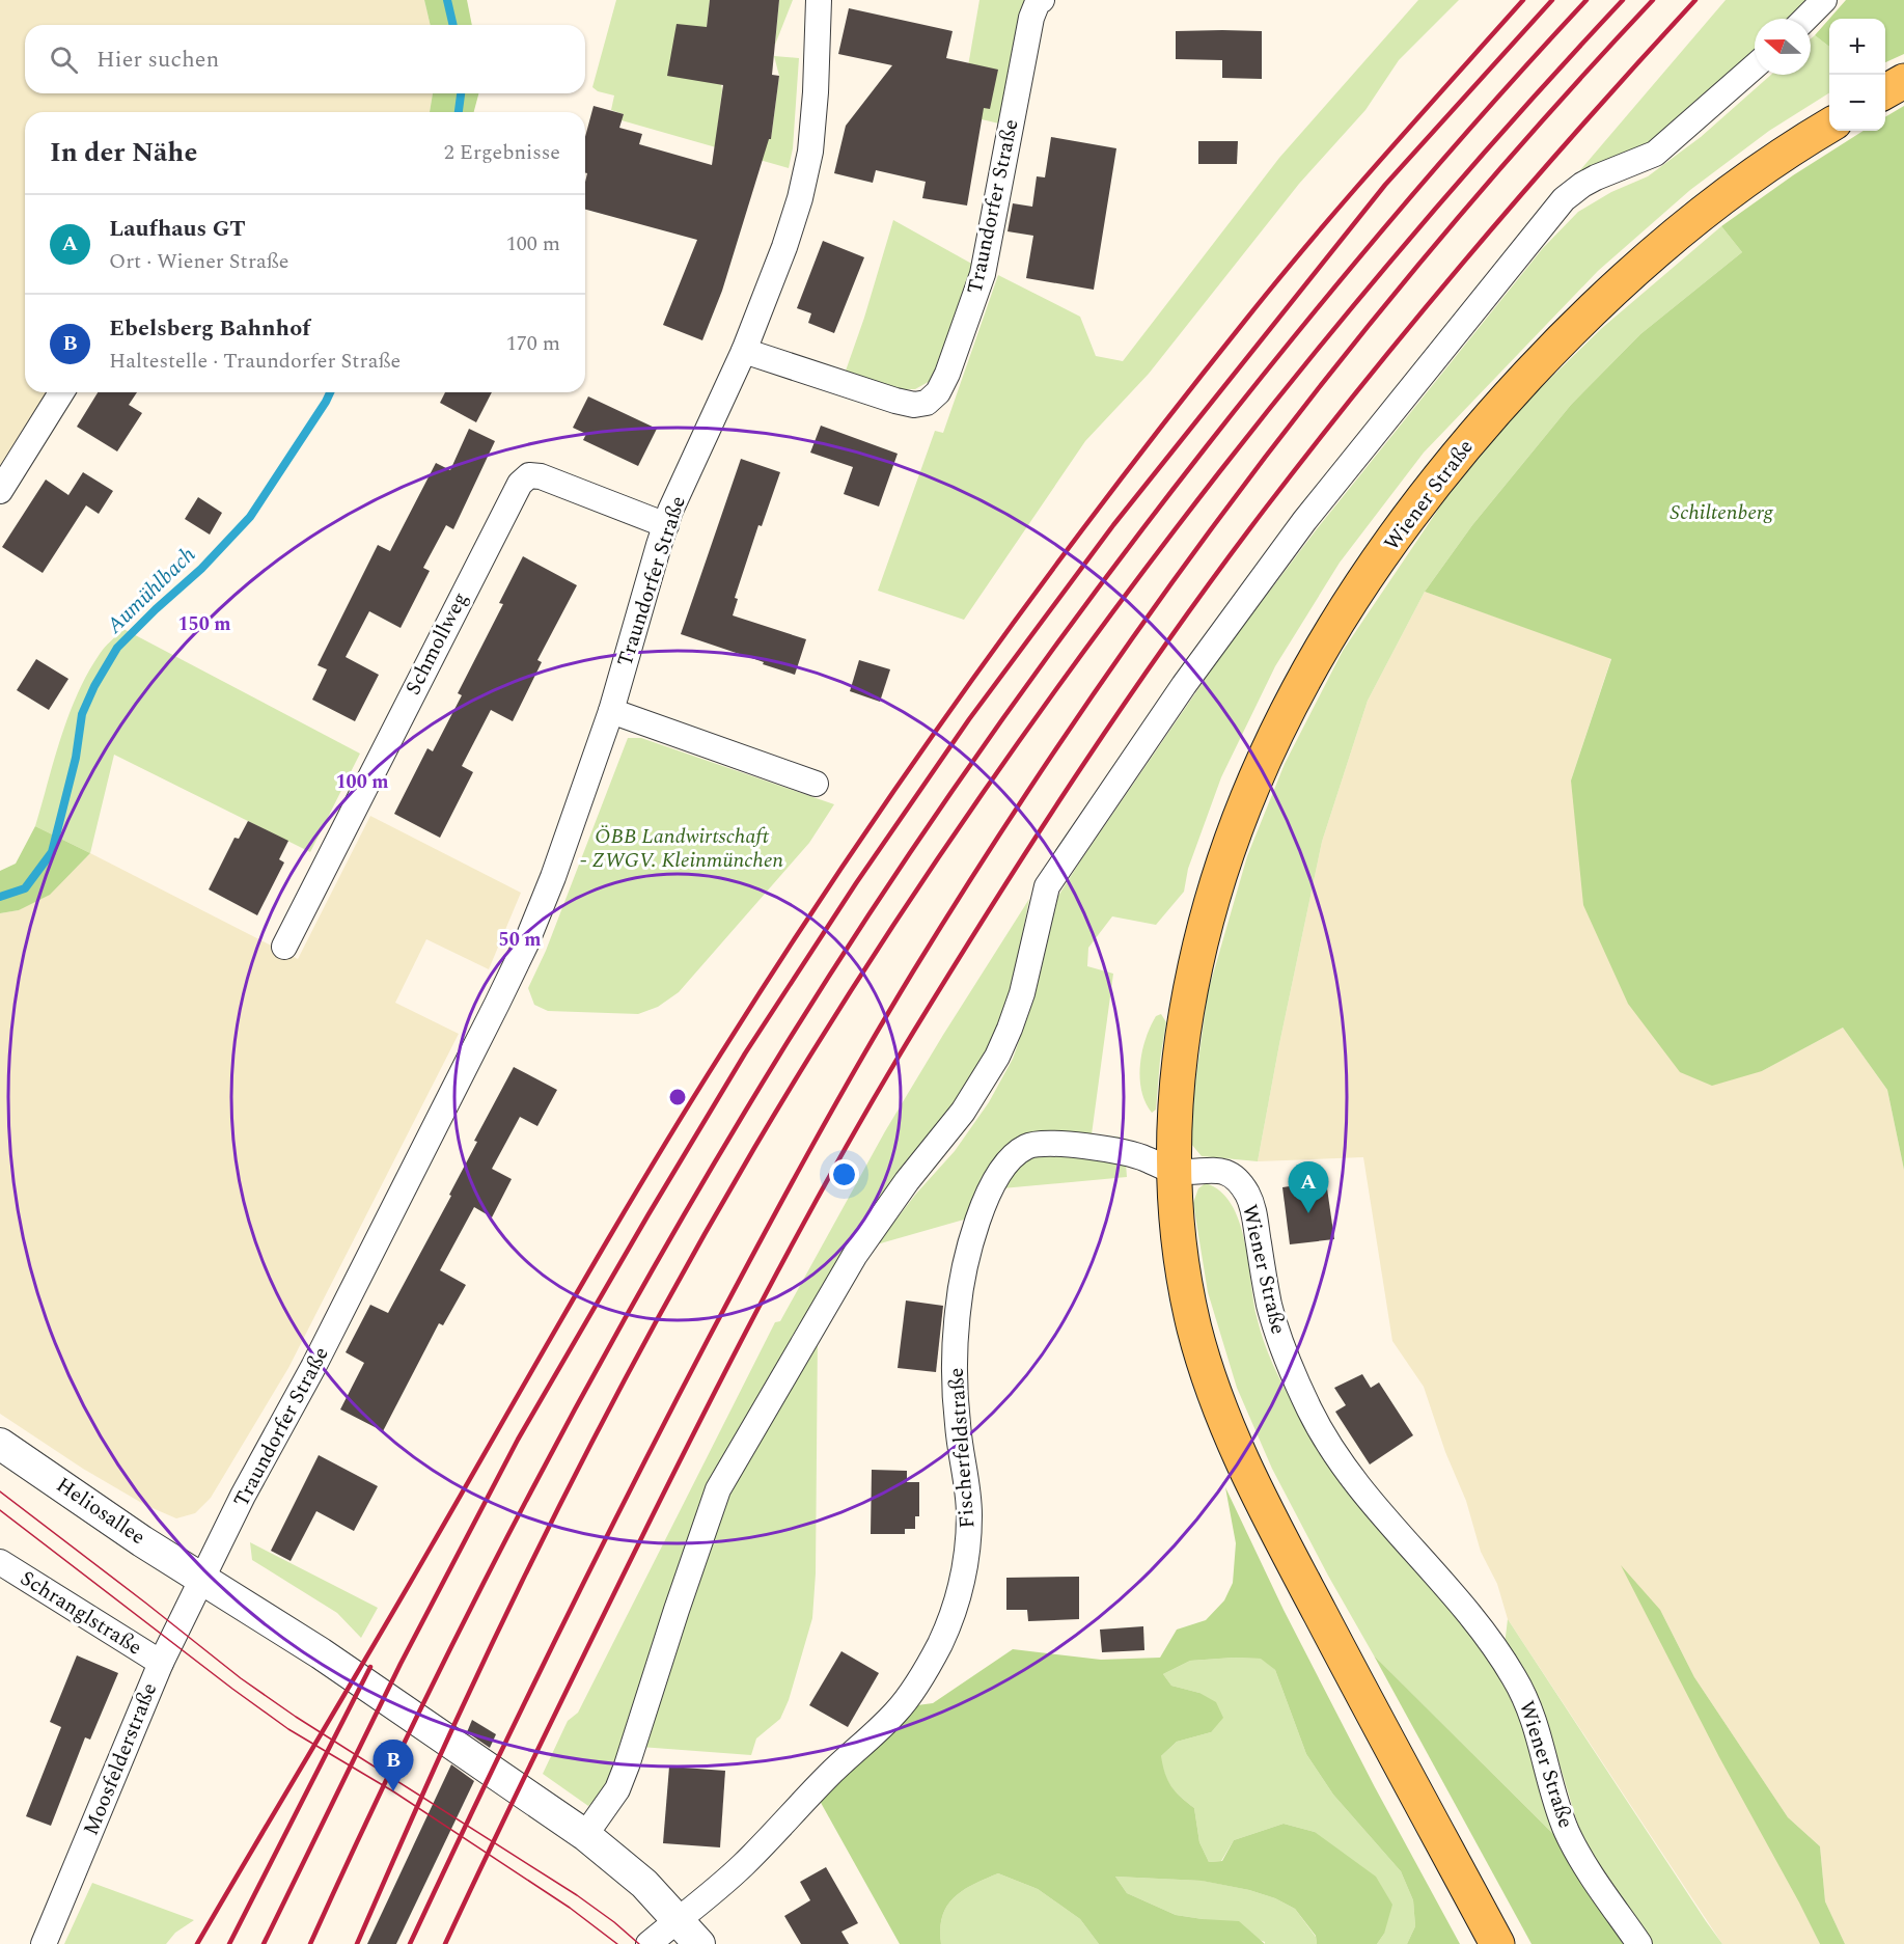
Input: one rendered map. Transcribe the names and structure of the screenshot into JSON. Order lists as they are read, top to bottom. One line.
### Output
{"streets":{"main road":["Wiener Straße"],"street":["Traundorfer Straße","Schmollweg","Fischerfeldstraße","Heliosallee","Schranglstraße","Moosfelderstraße"]},"crossings":[["Traundorfer Straße","Schmollweg"],["Traundorfer Straße","Heliosallee"],["Traundorfer Straße","Moosfelderstraße"],["Wiener Straße","Fischerfeldstraße"],["Heliosallee","Moosfelderstraße"],["Schranglstraße","Moosfelderstraße"]],"water":["Aumühlbach"],"parks":["Schiltenberg","ÖBB Landwirtschaft - ZWGV. Kleinmünchen"],"north":"left","page":{"map_buttons":["+","−"],"search":"Hier suchen","heading":["In der Nähe","2 Ergebnisse"],"list":[{"mark":"A","name":"Laufhaus GT","note":"Ort · Wiener Straße","value":"100 m"},{"mark":"B","name":"Ebelsberg Bahnhof","note":"Haltestelle · Traundorfer Straße","value":"170 m"}],"pins":["A","B"]},"rings":["150 m","100 m","50 m"]}
